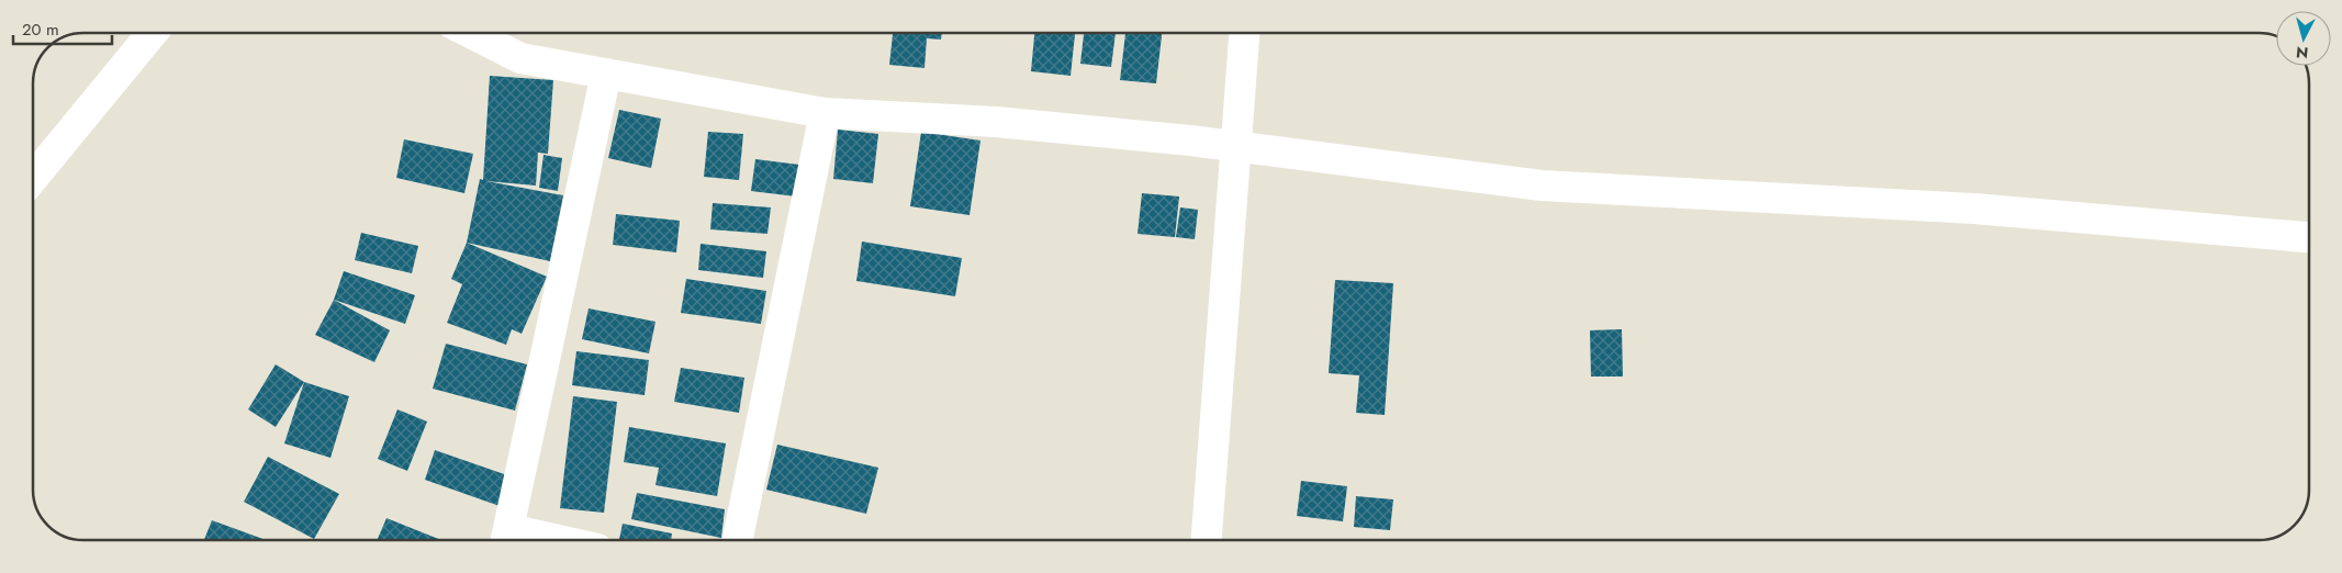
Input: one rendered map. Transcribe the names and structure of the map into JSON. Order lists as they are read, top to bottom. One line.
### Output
{"scale_bar":"20 m","north":"bottom"}
